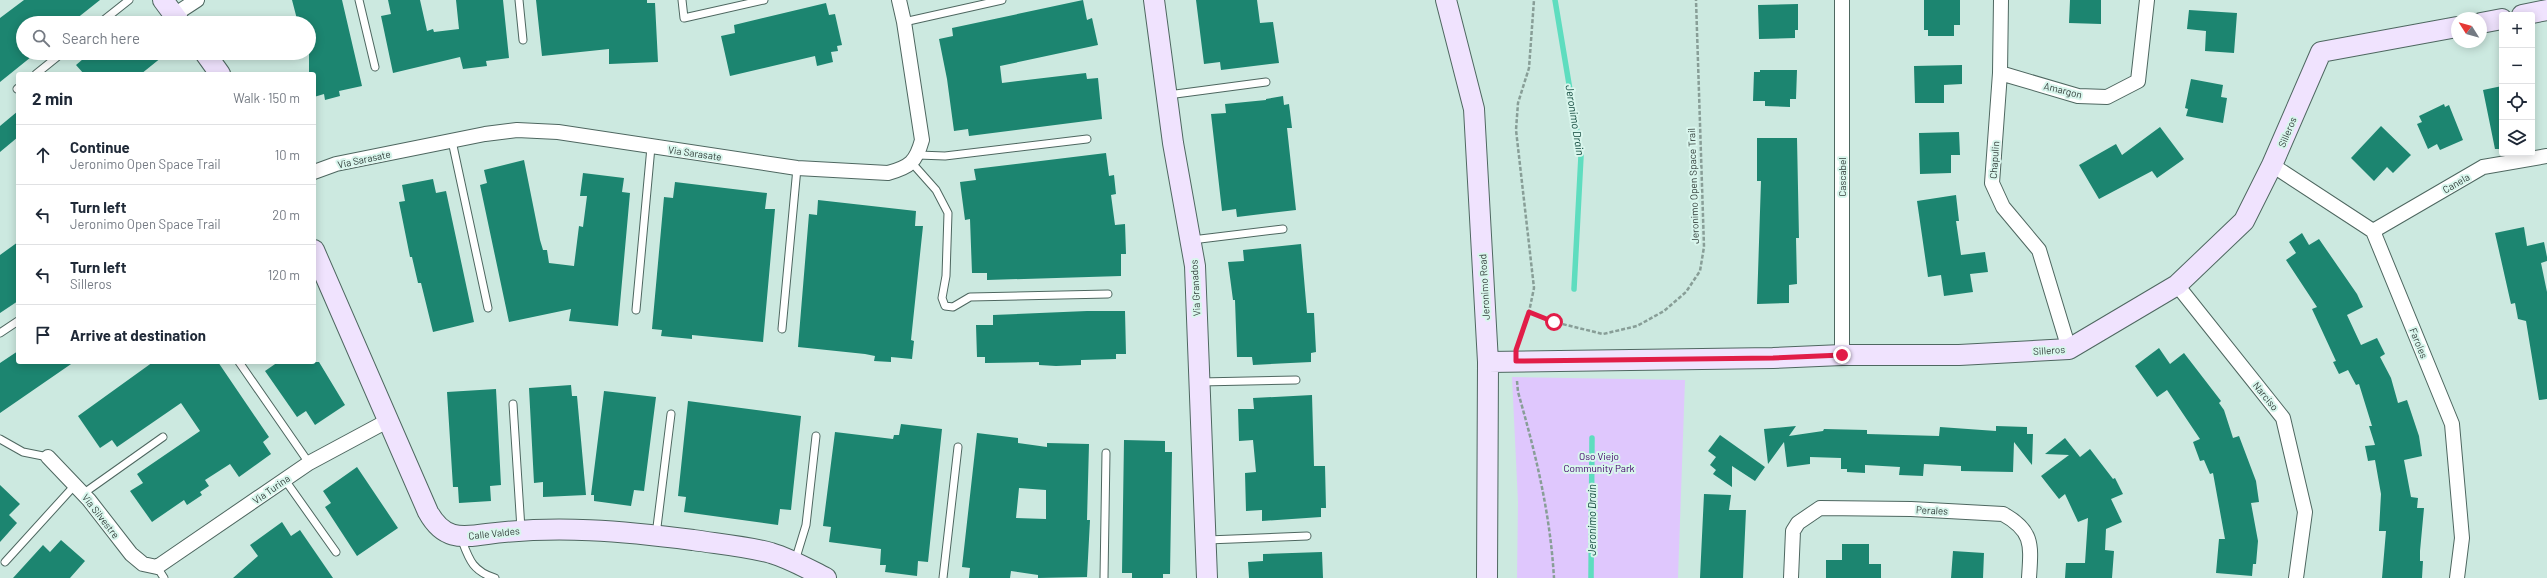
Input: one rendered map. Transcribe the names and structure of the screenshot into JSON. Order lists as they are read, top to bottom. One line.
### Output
{"streets":{"street":["Amargon","Silleros","Via Sarasate","Chapulin","Cascabel","Canela","Jeronimo Road","Via Granados","Faroles","Narciso","Via Turina","Perales","Via Silvestre","Calle Valdes"],"path":["Jeronimo Open Space Trail"]},"crossings":[["Amargon","Chapulin"],["Silleros","Chapulin"],["Silleros","Cascabel"],["Silleros","Jeronimo Road"],["Silleros","Narciso"],["Canela","Faroles"],["Via Turina","Via Silvestre"],["Via Turina","Calle Valdes"]],"water":["Jeronimo Drain"],"parks":["Oso Viejo Community Park"],"north":"top left","page":{"map_buttons":["+","−"],"search":"Search here","heading":["2 min","Walk · 150 m"],"list":[["Continue","Jeronimo Open Space Trail","10 m"],["Turn left","Jeronimo Open Space Trail","20 m"],["Turn left","Silleros","120 m"],"Arrive at destination"]}}
